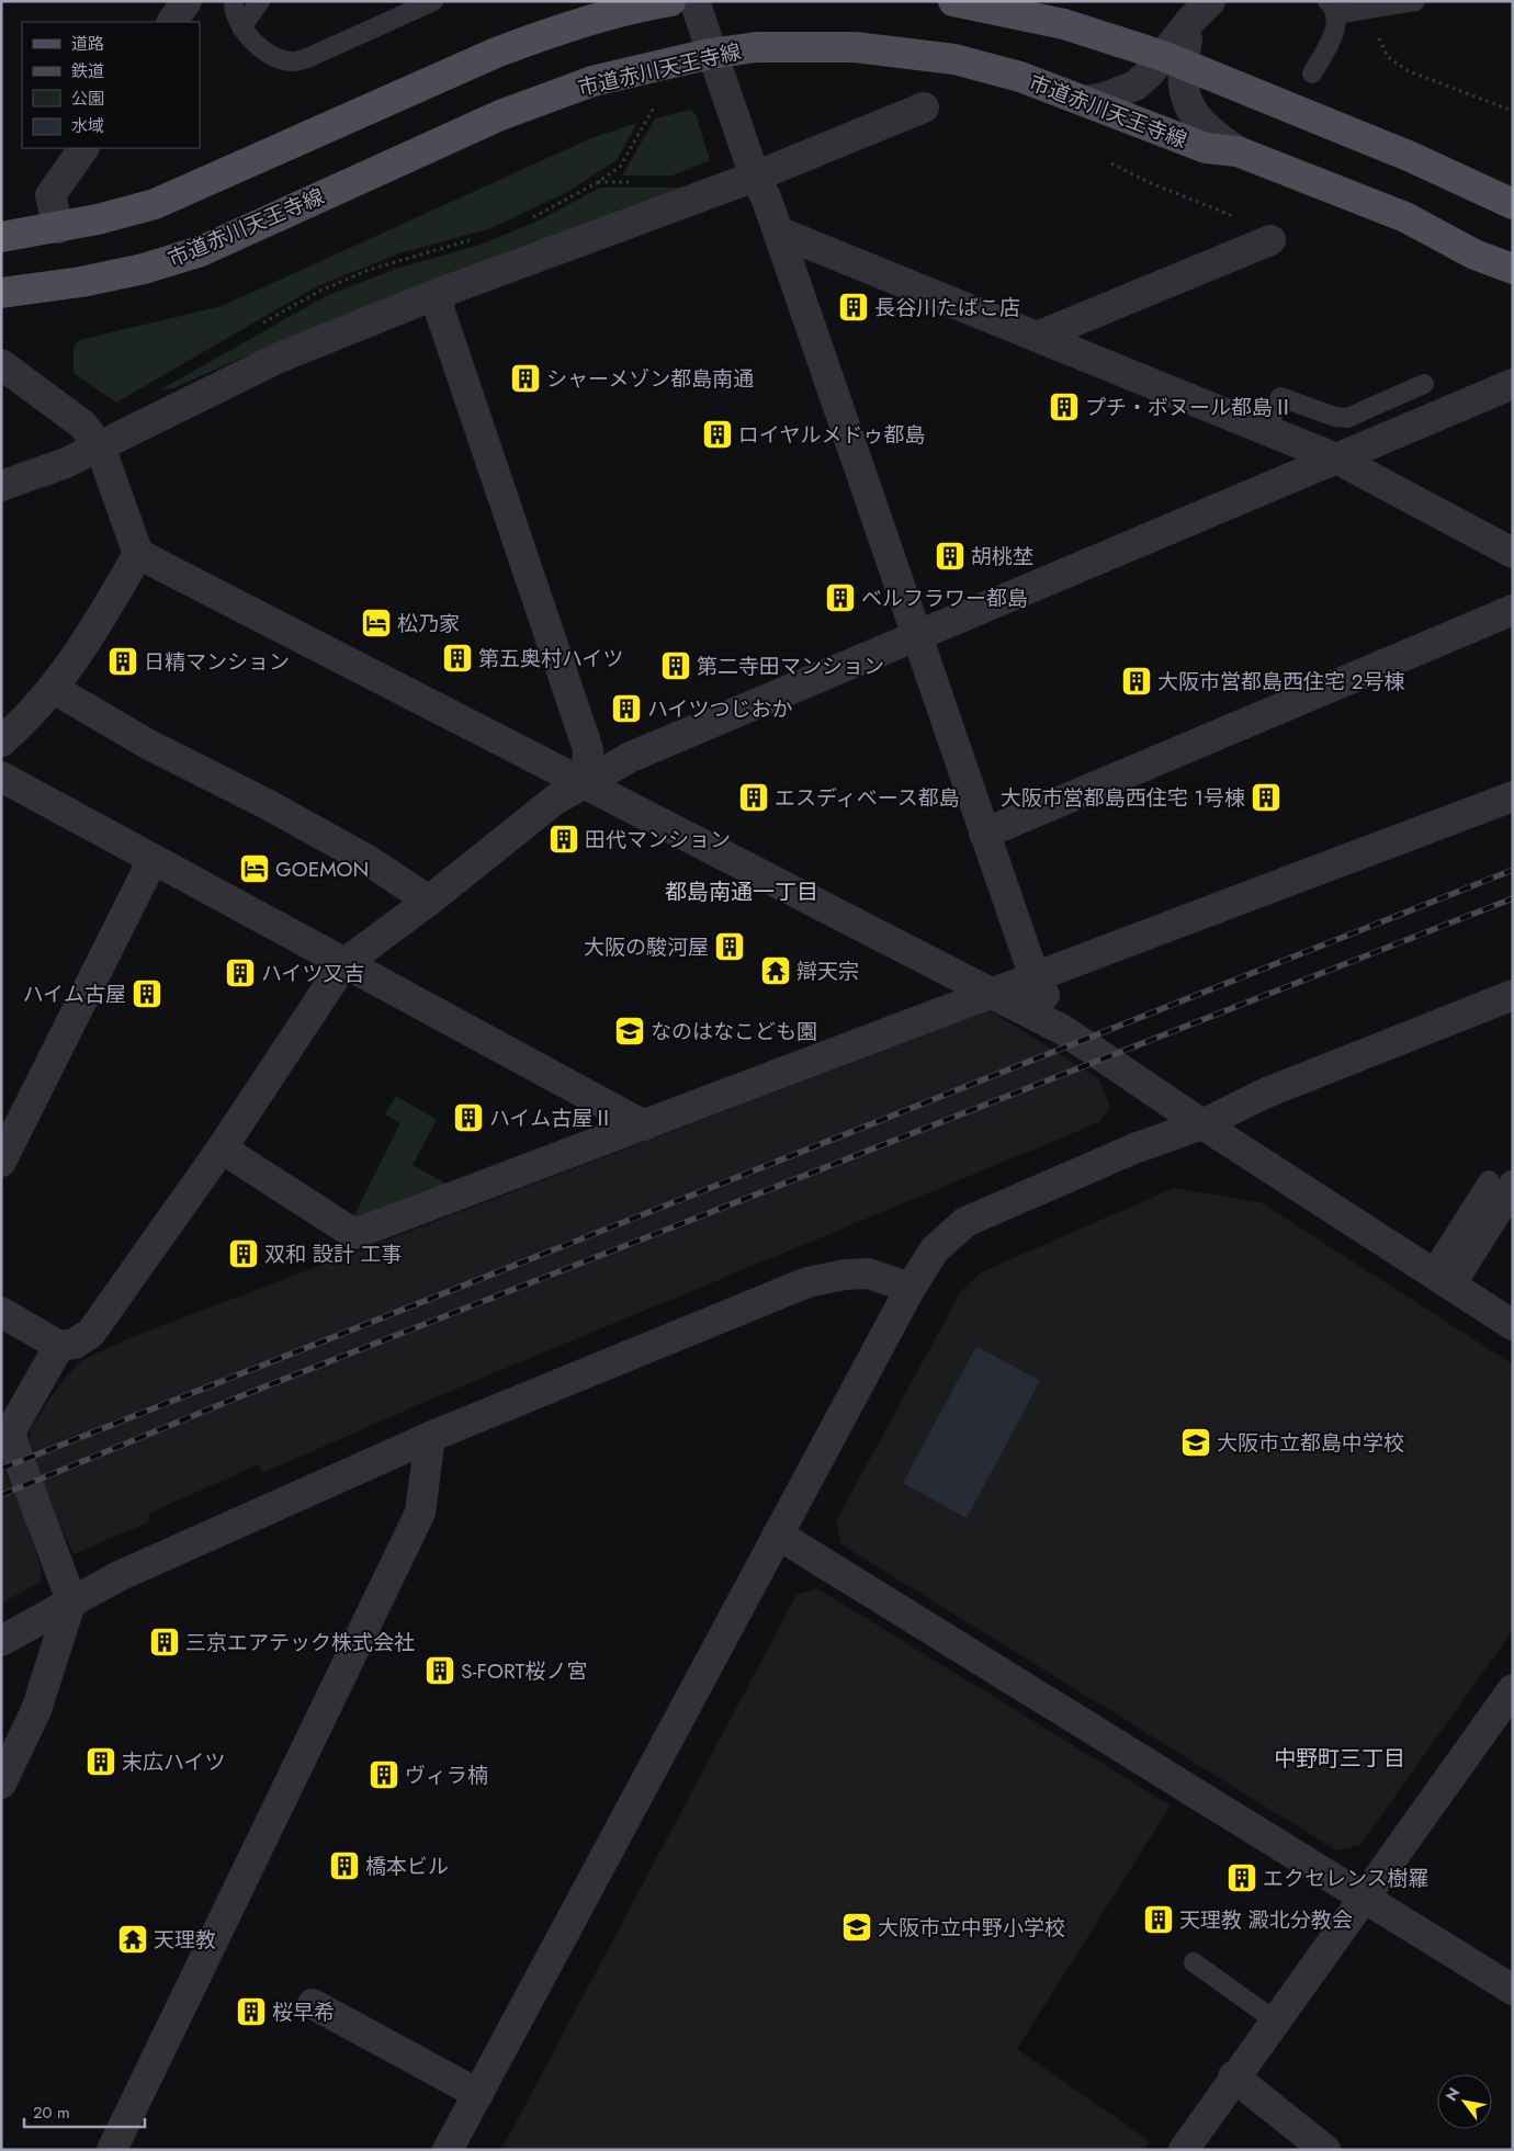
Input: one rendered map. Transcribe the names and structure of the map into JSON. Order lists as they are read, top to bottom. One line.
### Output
{"streets":{"main road":["市道赤川天王寺線"]},"districts":["都島南通一丁目","中野町三丁目"],"places":{"building":["長谷川たばこ店","シャーメゾン都島南通","プチ・ボヌール都島Ⅱ","ロイヤルメドゥ都島","胡桃埜","ベルフラワー都島","第五奥村ハイツ","日精マンション","第二寺田マンション","大阪市営都島西住宅 2号棟","ハイツつじおか","エスディベース都島","大阪市営都島西住宅 1号棟","田代マンション","大阪の駿河屋","ハイツ又吉","ハイム古屋","ハイム古屋Ⅱ","双和 設計 工事","三京エアテック株式会社","S-FORT桜ノ宮","末広ハイツ","ヴィラ楠","橋本ビル","エクセレンス樹羅","天理教 澱北分教会","桜早希"],"hotel":["松乃家","GOEMON"],"temple":["辯天宗","天理教"],"school or university":["なのはなこども園","大阪市立都島中学校","大阪市立中野小学校"]},"legend":["道路","鉄道","公園","水域"],"scale_bar":"20 m","north":"top left"}
